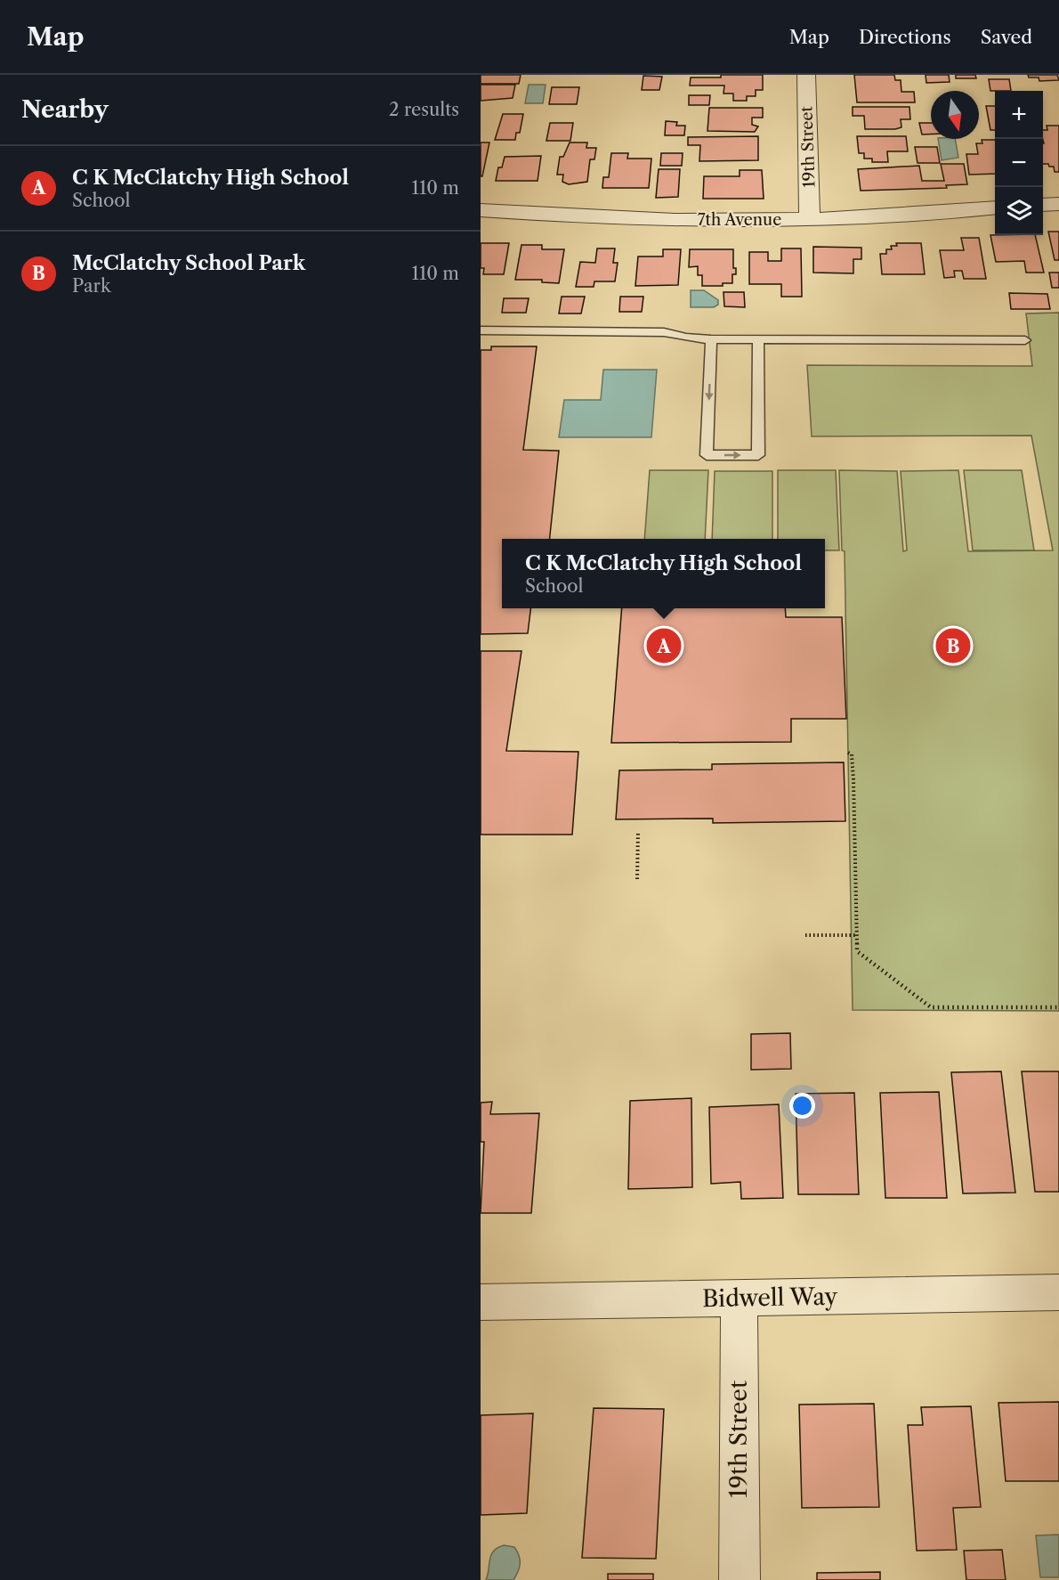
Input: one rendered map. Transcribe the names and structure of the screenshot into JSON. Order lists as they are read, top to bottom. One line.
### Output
{"streets":{"street":["19th Street","7th Avenue","Bidwell Way"]},"crossings":[["19th Street","7th Avenue"],["19th Street","Bidwell Way"]],"north":"bottom","page":{"header":"Map","nav":["Map","Directions","Saved"],"heading":["Nearby","2 results"],"map_buttons":["+","−"],"list":[{"mark":"A","name":"C K McClatchy High School","note":"School","value":"110 m"},{"mark":"B","name":"McClatchy School Park","note":"Park","value":"110 m"}],"popup":["C K McClatchy High School","School"],"pins":["A","B"]}}
